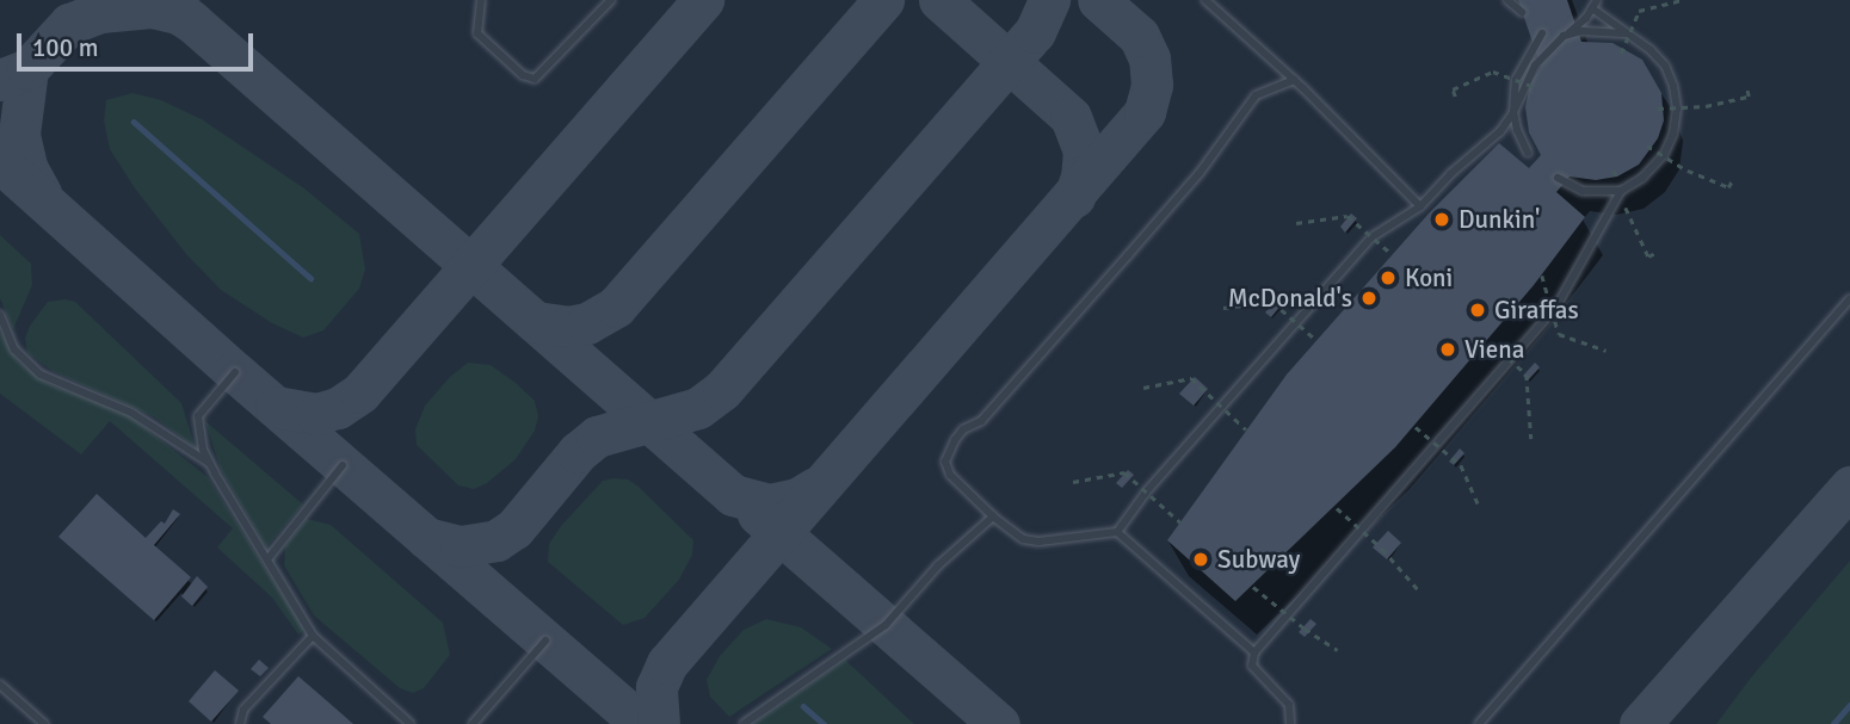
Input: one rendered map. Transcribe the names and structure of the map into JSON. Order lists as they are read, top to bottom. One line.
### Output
{"places":["Dunkin'","Koni","McDonald's","Giraffas","Viena","Subway"],"scale_bar":"100 m"}
